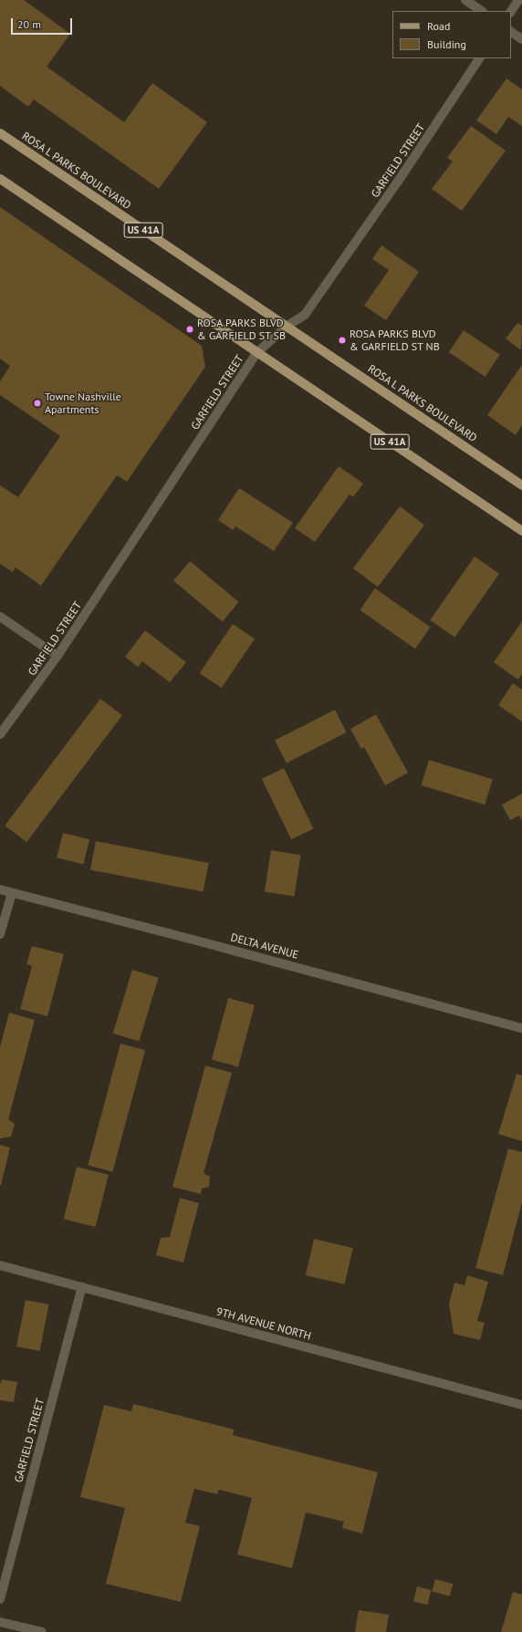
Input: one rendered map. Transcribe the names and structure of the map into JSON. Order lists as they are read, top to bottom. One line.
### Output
{"streets":{"main road":["ROSA L PARKS BOULEVARD","US 41A"],"street":["GARFIELD STREET","DELTA AVENUE","9TH AVENUE NORTH"]},"crossings":[["GARFIELD STREET","ROSA L PARKS BOULEVARD"],["GARFIELD STREET","US 41A"],["GARFIELD STREET","9TH AVENUE NORTH"]],"places":["ROSA PARKS BLVD & GARFIELD ST SB","ROSA PARKS BLVD & GARFIELD ST NB","Towne Nashville Apartments"],"legend":["Road","Building"],"scale_bar":"20 m"}
